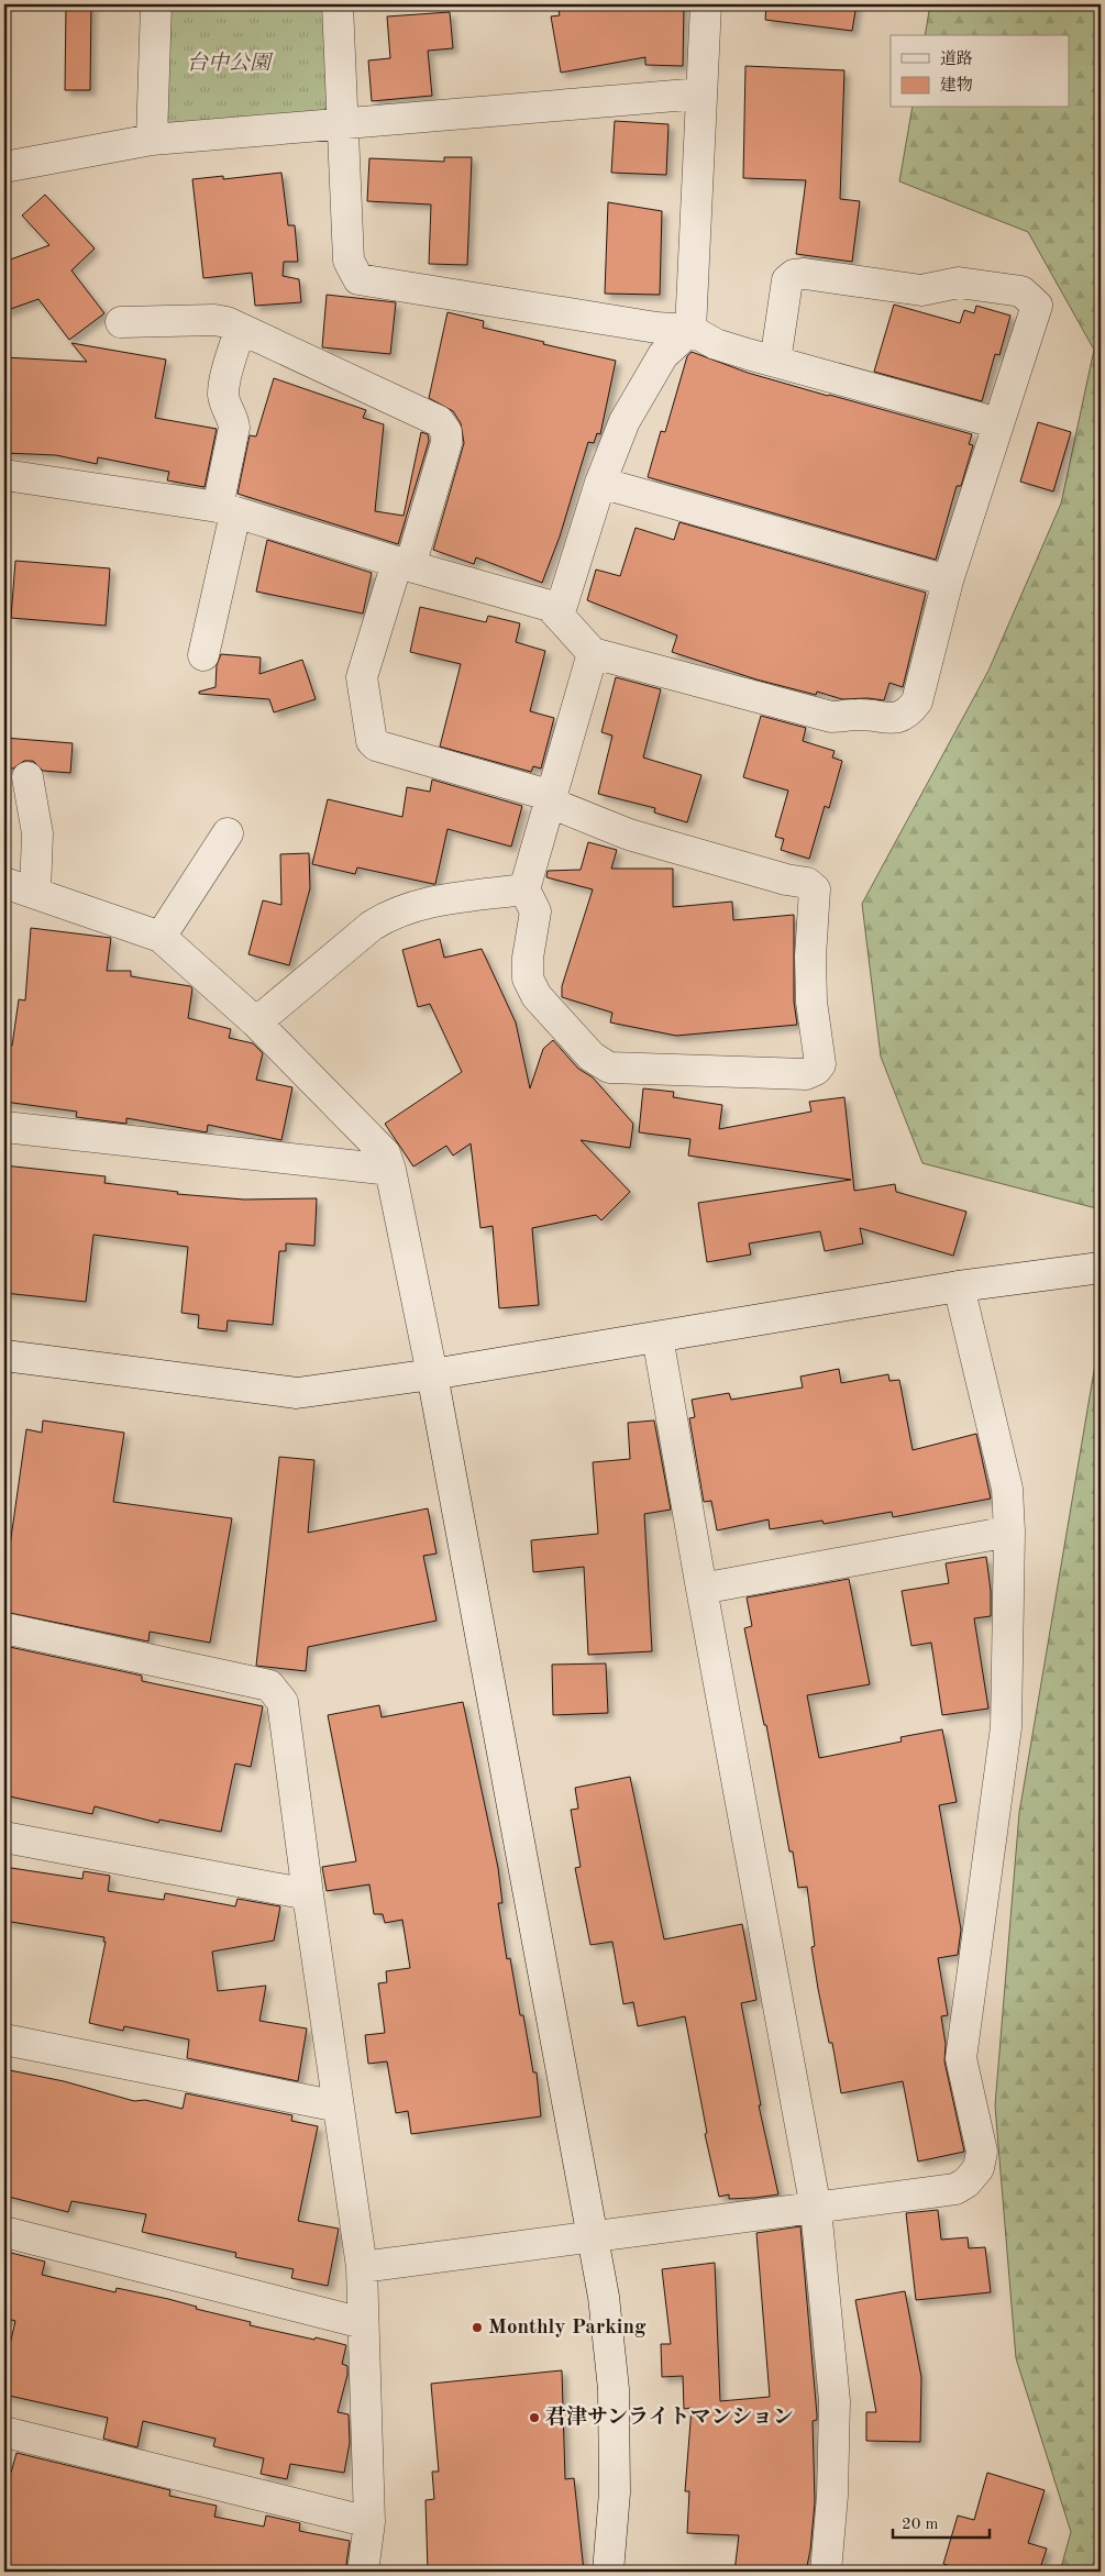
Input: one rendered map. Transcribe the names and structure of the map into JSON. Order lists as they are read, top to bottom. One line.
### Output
{"parks":["台中公園"],"places":["Monthly Parking","君津サンライトマンション"],"legend":["道路","建物"],"scale_bar":"20 m"}
